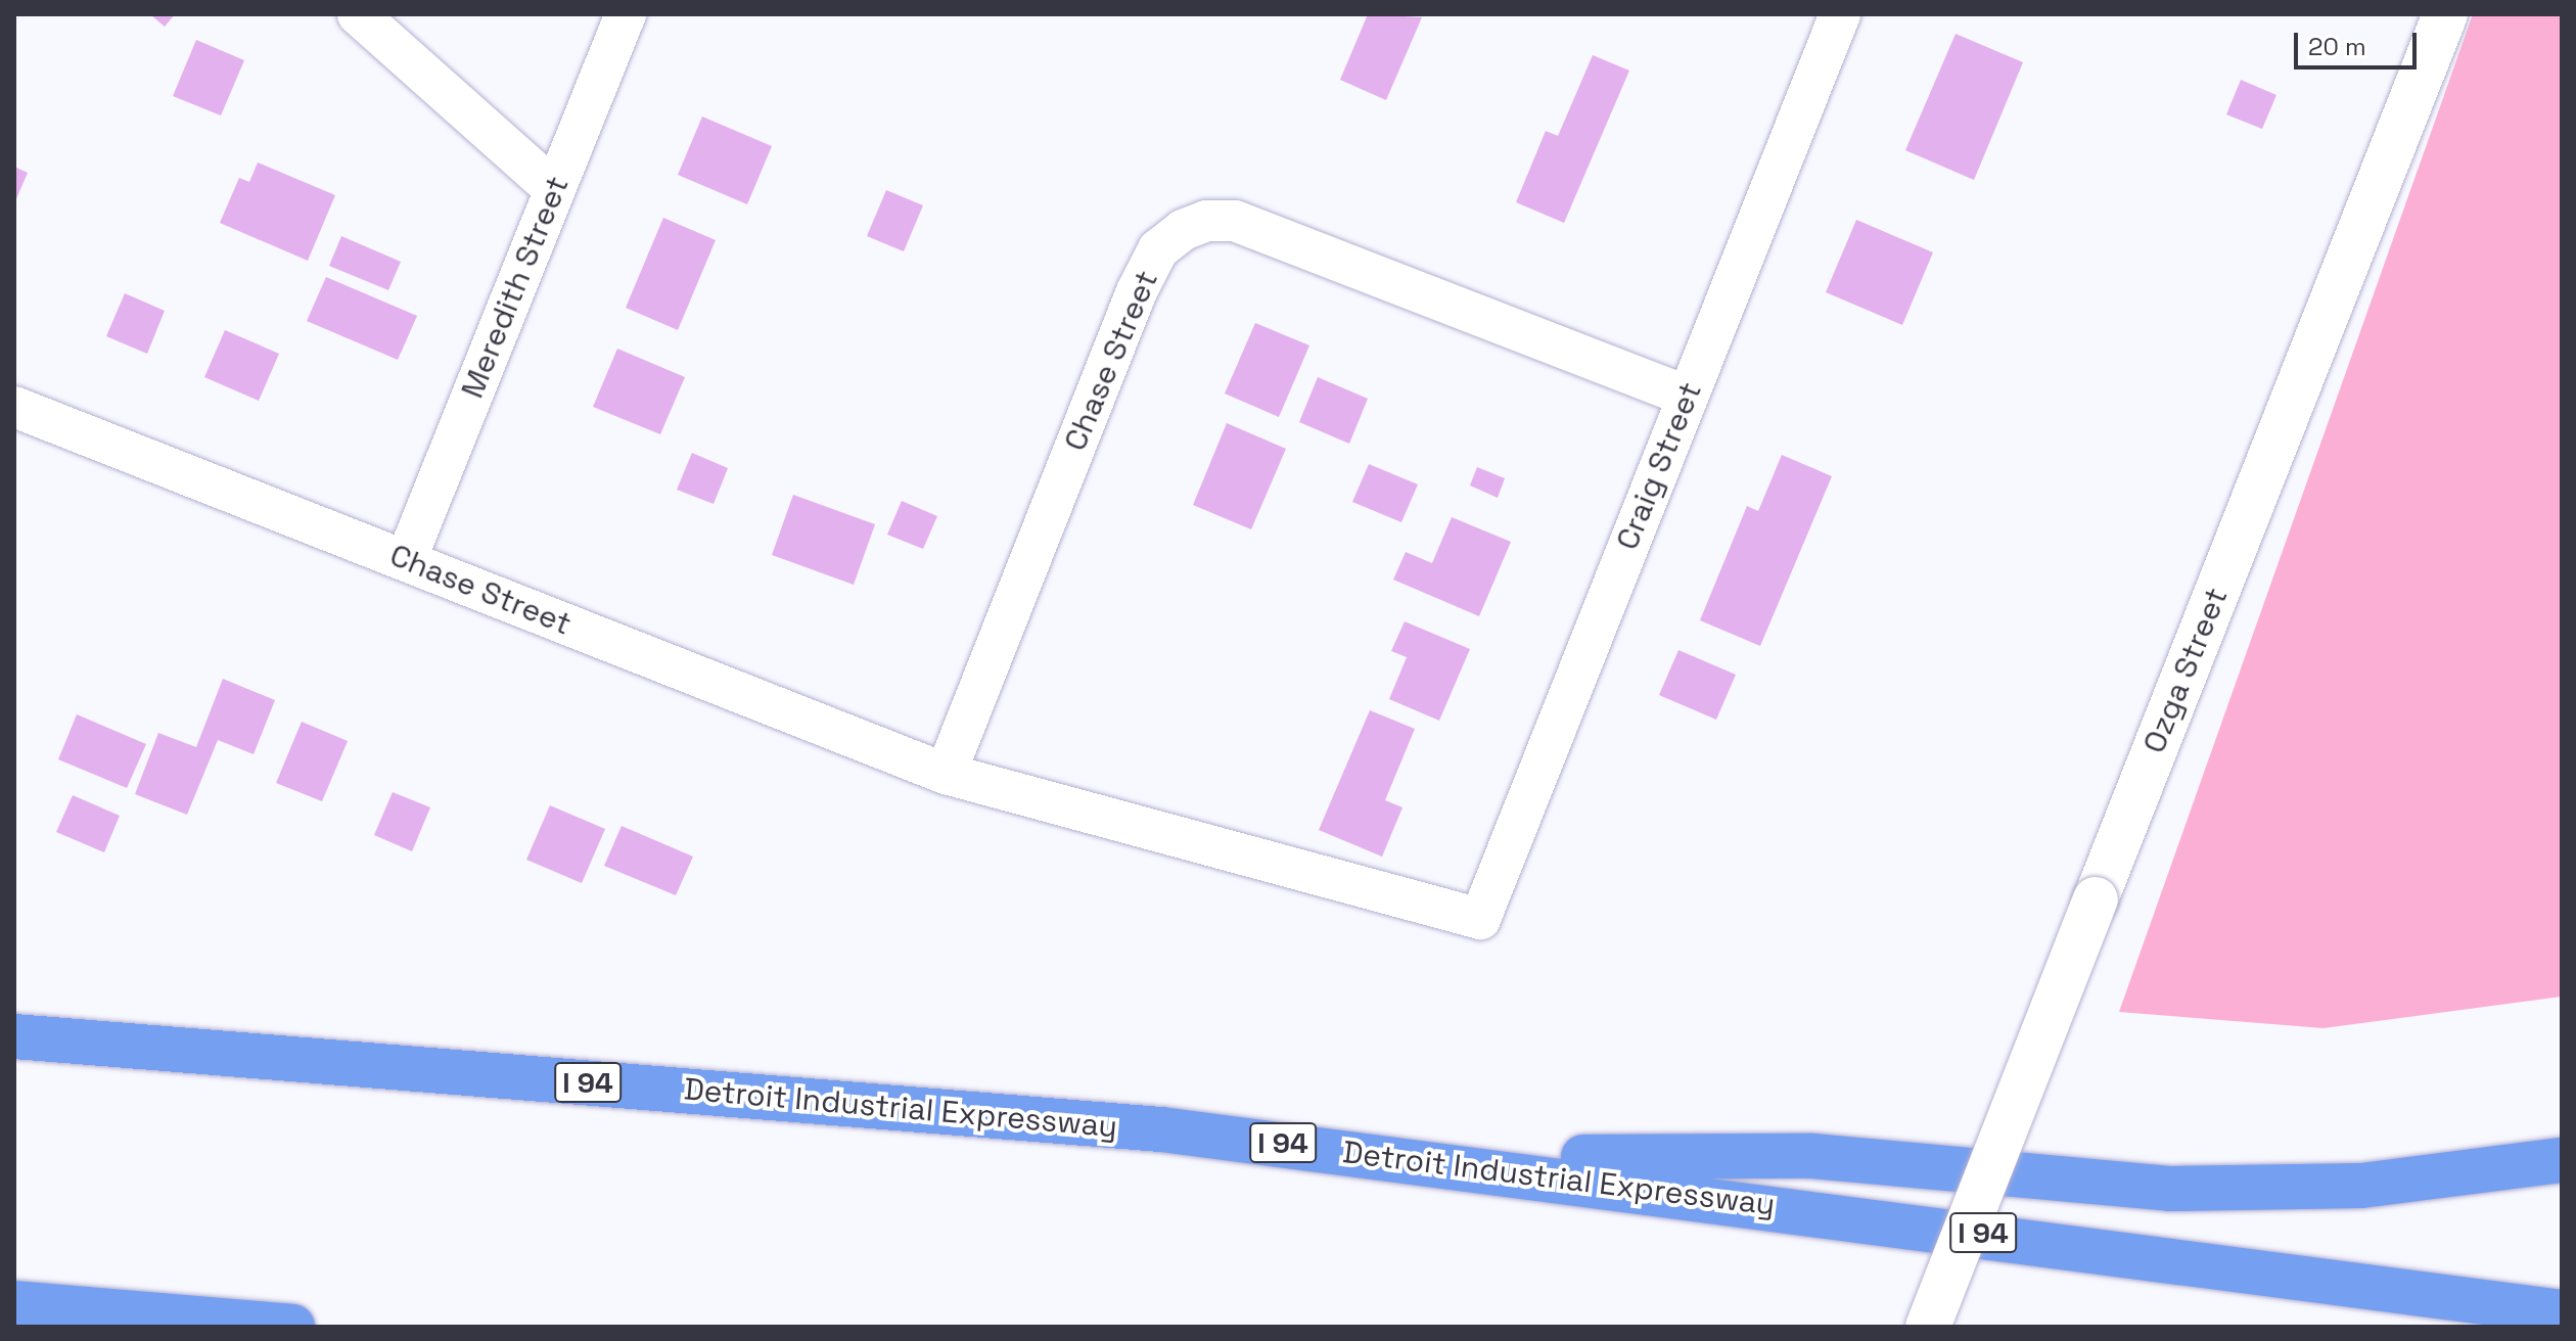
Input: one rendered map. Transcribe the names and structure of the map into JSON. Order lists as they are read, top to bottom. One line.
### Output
{"streets":{"highway":["I 94","Detroit Industrial Expressway"],"street":["Meredith Street","Chase Street","Craig Street","Ozga Street"]},"crossings":[["Meredith Street","Chase Street"],["Chase Street","Craig Street"]],"scale_bar":"20 m"}
